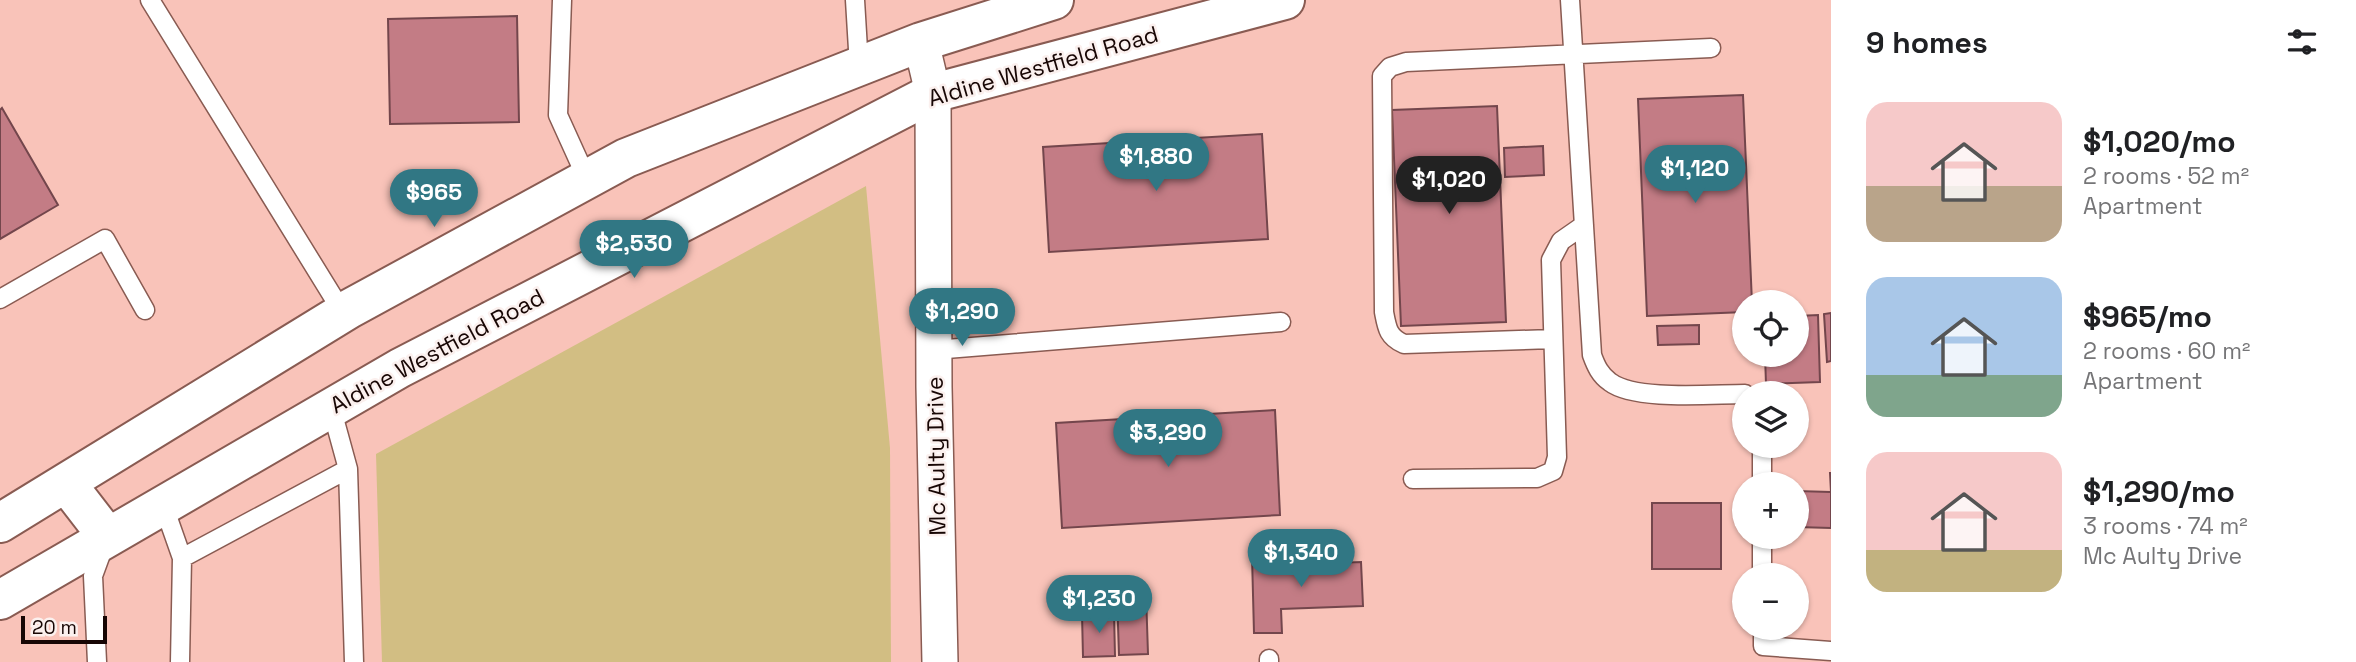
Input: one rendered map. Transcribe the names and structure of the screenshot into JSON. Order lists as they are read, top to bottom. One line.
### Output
{"streets":{"main road":["Aldine Westfield Road"],"street":["Mc Aulty Drive"]},"crossings":[["Aldine Westfield Road","Mc Aulty Drive"]],"scale_bar":"20 m","page":{"heading":"9 homes","list":[{"name":"$1,020/mo","note":"2 rooms · 52 m² · Apartment"},{"name":"$965/mo","note":"2 rooms · 60 m² · Apartment"},{"name":"$1,290/mo","note":"3 rooms · 74 m² · Mc Aulty Drive"}],"price":["$1,880","$1,120","$1,020","$965","$2,530","$1,290","$3,290","$1,340","$1,230"],"map_buttons":["+","−"],"scale":"20 m"}}
